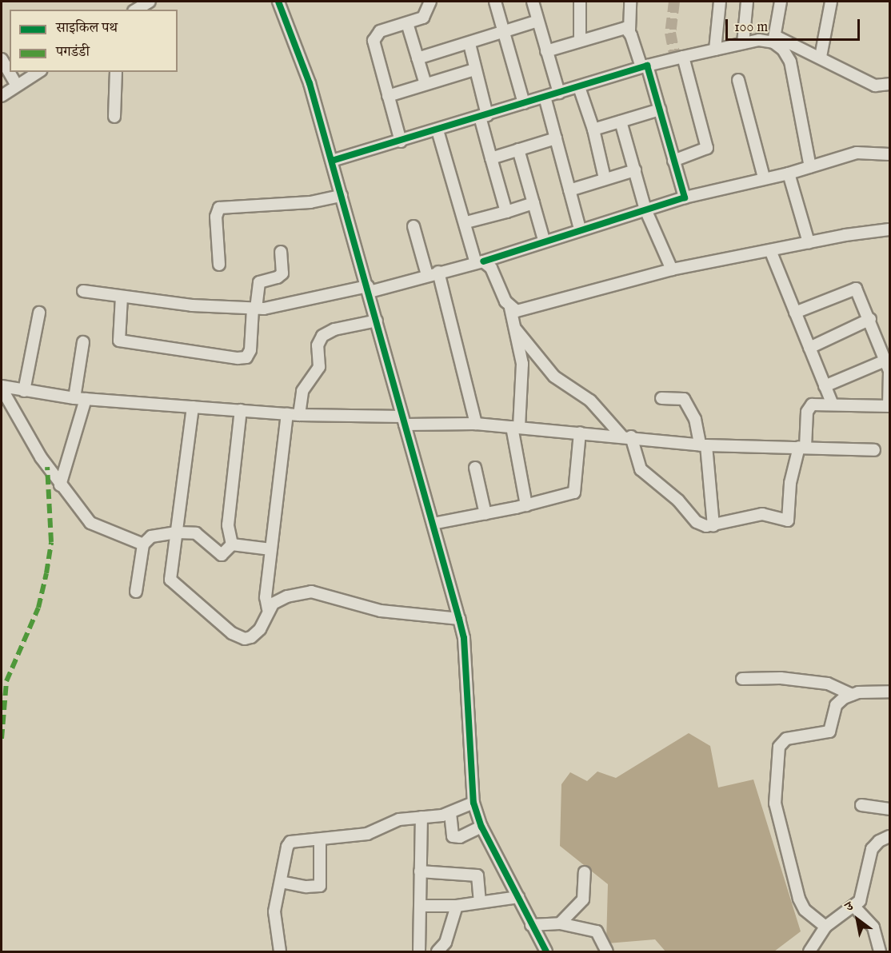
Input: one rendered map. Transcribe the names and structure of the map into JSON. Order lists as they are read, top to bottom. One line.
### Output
{"legend":["साइकिल पथ","पगडंडी"],"scale_bar":"100 m","north":"top left"}
